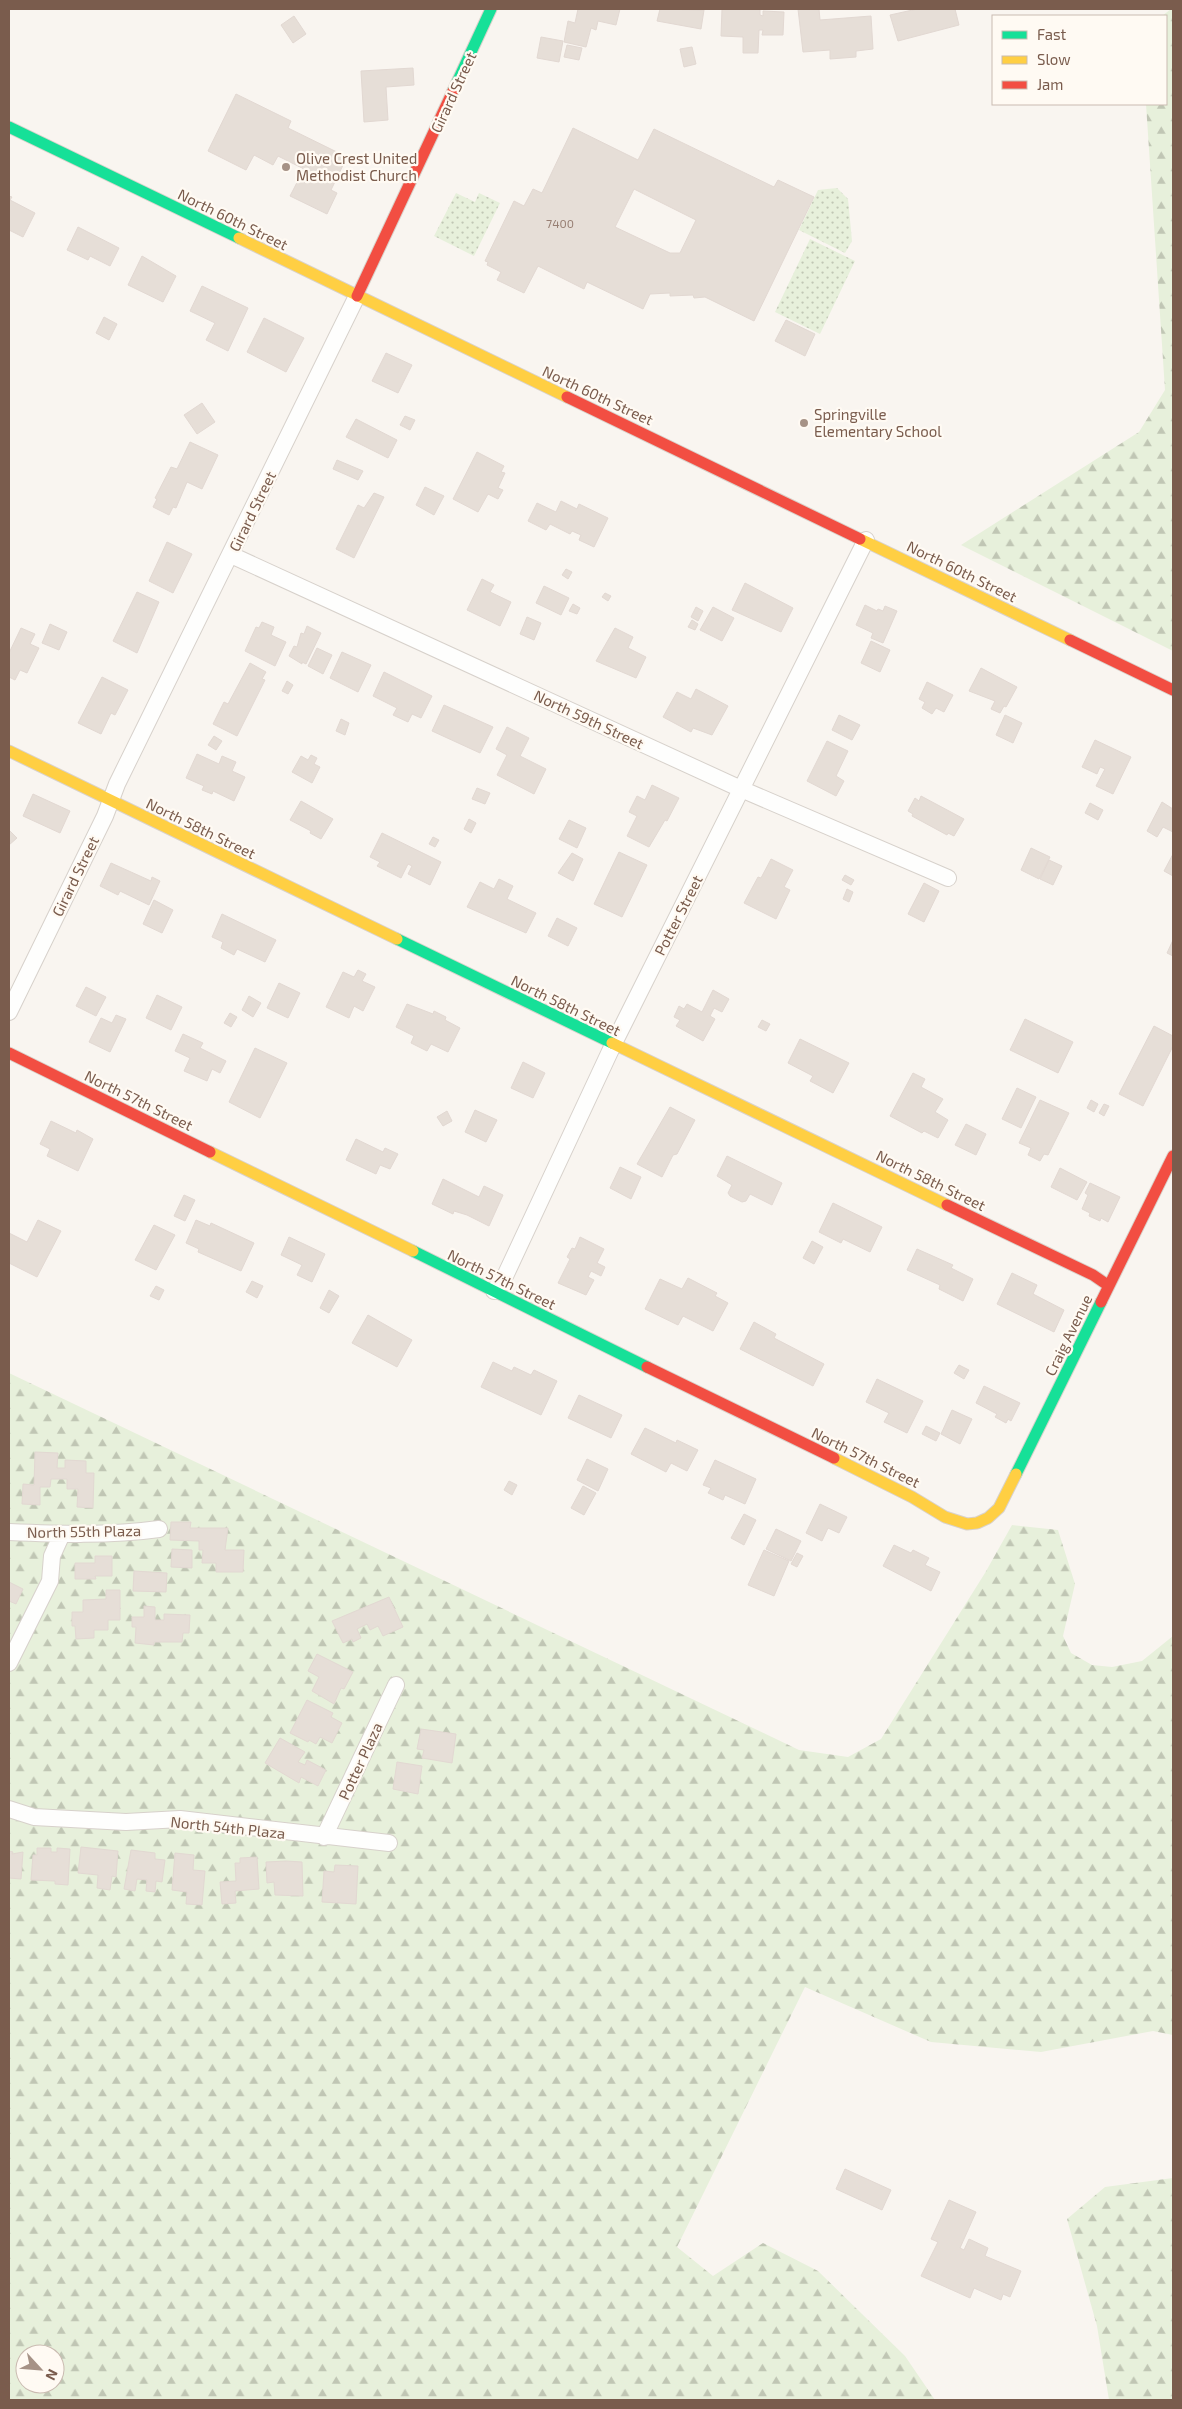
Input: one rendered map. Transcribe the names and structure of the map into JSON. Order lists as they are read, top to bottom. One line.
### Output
{"streets":{"street":["Girard Street","North 60th Street","North 59th Street","North 58th Street","Potter Street","North 57th Street","Craig Avenue","North 55th Plaza","Potter Plaza","North 54th Plaza"]},"crossings":[["Girard Street","North 60th Street"],["Girard Street","North 59th Street"],["Girard Street","North 58th Street"],["North 60th Street","Potter Street"],["North 59th Street","Potter Street"],["North 58th Street","Potter Street"],["North 58th Street","Craig Avenue"],["Potter Street","North 57th Street"],["North 57th Street","Craig Avenue"],["Potter Plaza","North 54th Plaza"]],"places":["Olive Crest United Methodist Church","Springville Elementary School"],"house_numbers":["7400"],"legend":["Fast","Slow","Jam"],"north":"bottom right"}
